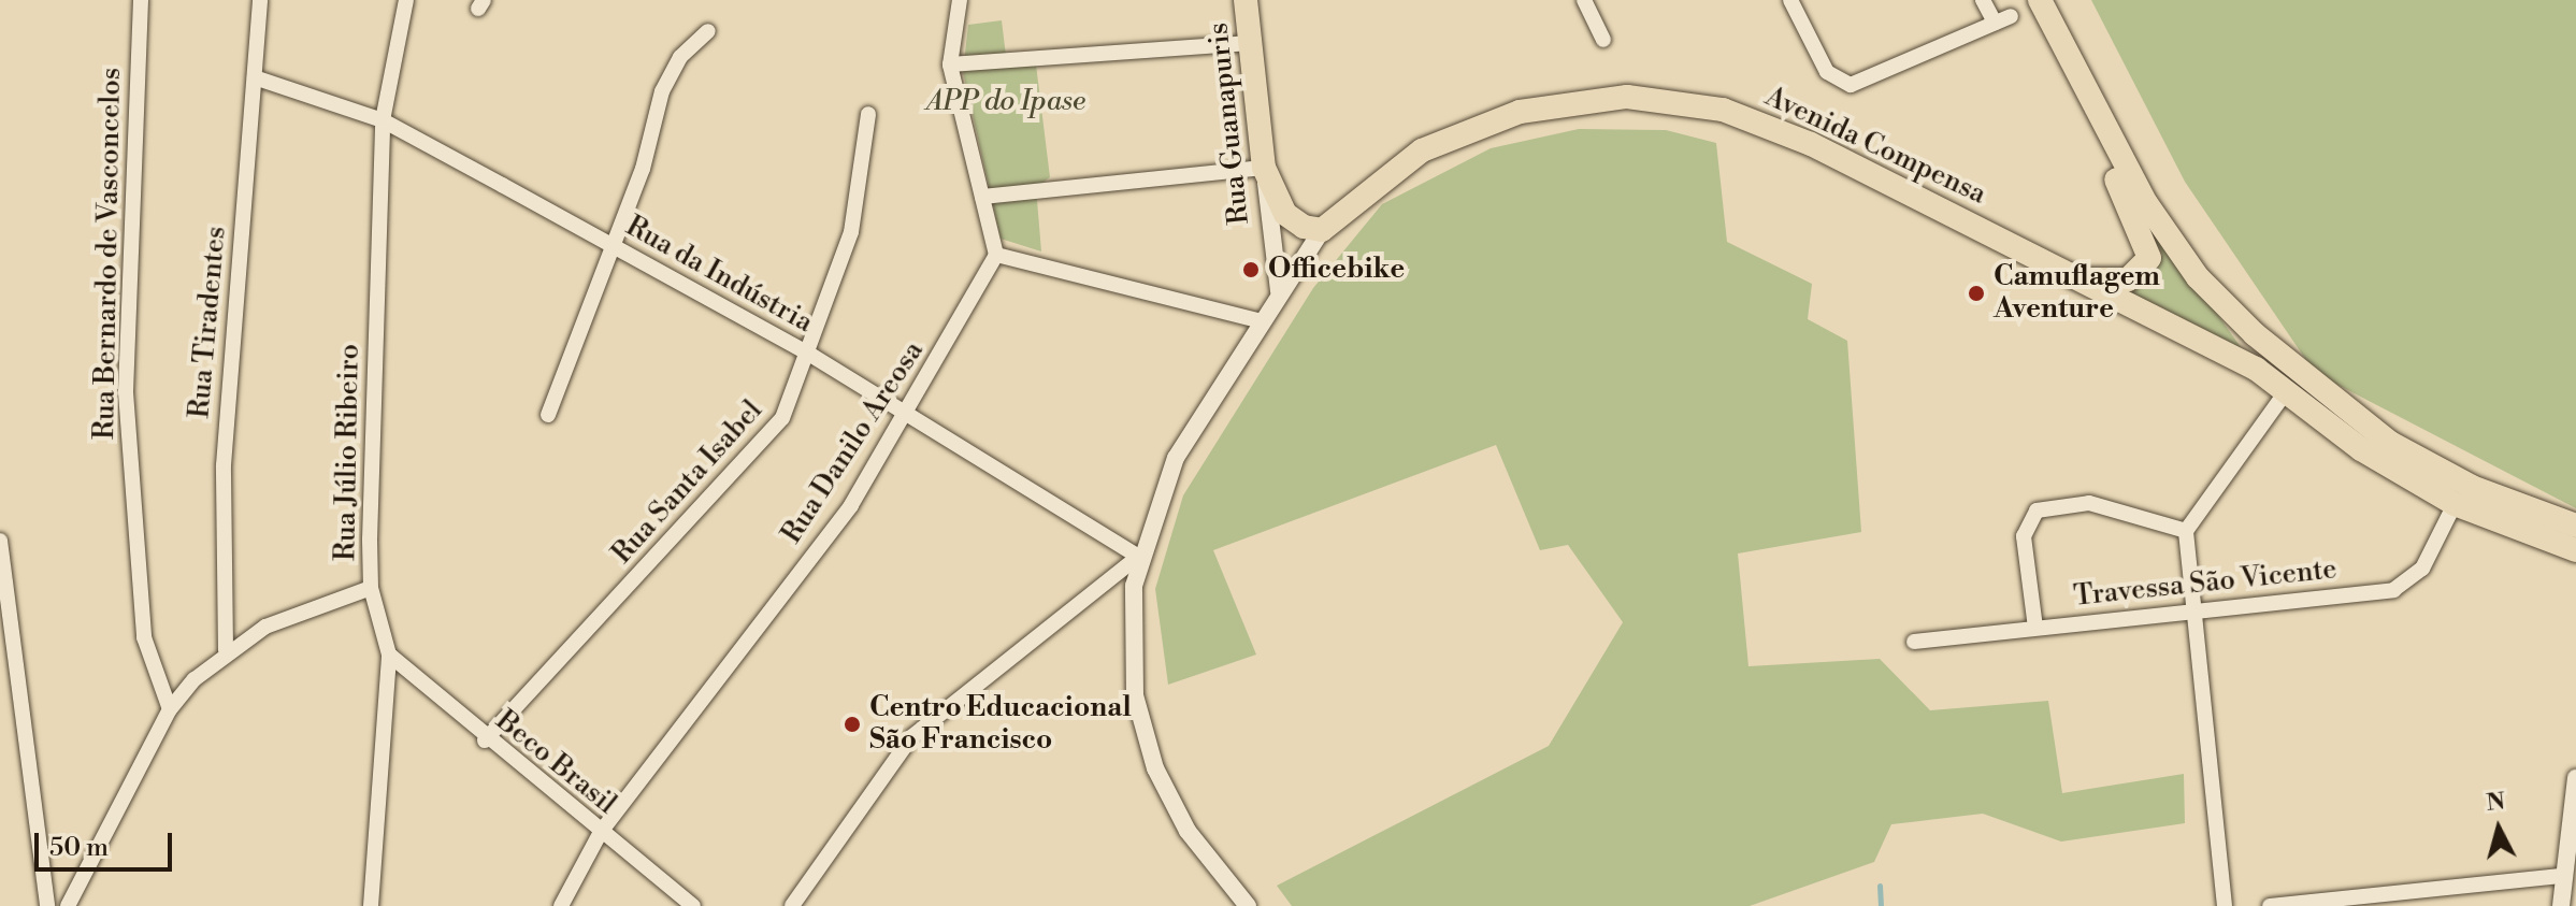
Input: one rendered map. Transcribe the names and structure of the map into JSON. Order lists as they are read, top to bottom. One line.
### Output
{"streets":{"main road":["Rua Guanapuris","Avenida Compensa"],"street":["Rua Bernardo de Vasconcelos","Rua da Indústria","Rua Tiradentes","Rua Danilo Areosa","Rua Júlio Ribeiro","Rua Santa Isabel","Travessa São Vicente","Beco Brasil"]},"crossings":[["Rua Guanapuris","Avenida Compensa"],["Avenida Compensa","Rua da Indústria"],["Avenida Compensa","Travessa São Vicente"],["Rua da Indústria","Rua Tiradentes"],["Rua da Indústria","Rua Danilo Areosa"],["Rua da Indústria","Rua Júlio Ribeiro"],["Rua da Indústria","Rua Santa Isabel"],["Rua Danilo Areosa","Beco Brasil"],["Rua Júlio Ribeiro","Beco Brasil"],["Rua Santa Isabel","Beco Brasil"]],"parks":["APP do Ipase"],"places":["Officebike","Camuflagem Aventure","Centro Educacional São Francisco"],"scale_bar":"50 m","north":"top"}
